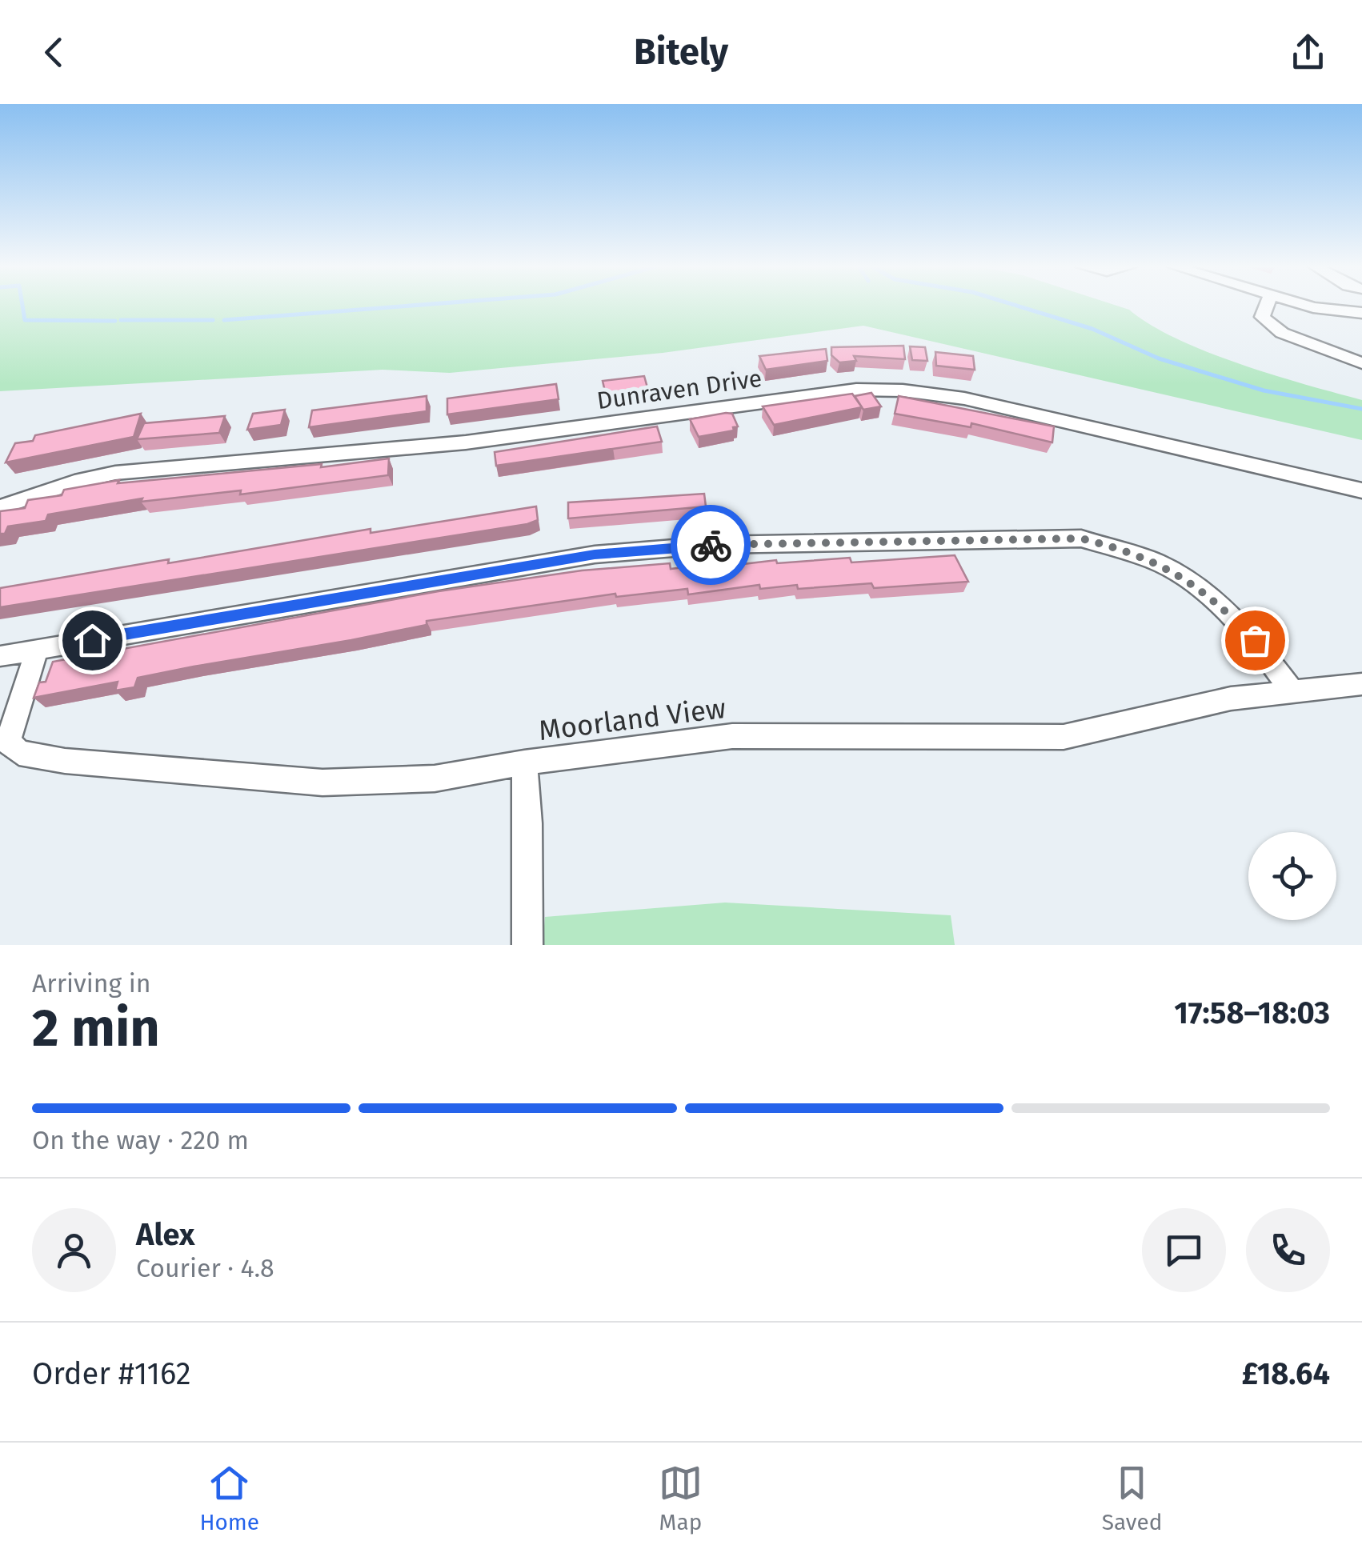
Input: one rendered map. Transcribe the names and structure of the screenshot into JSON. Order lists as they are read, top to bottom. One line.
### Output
{"streets":{"street":["Dunraven Drive","Moorland View"]},"page":{"header":"Bitely","heading":["2 min","Arriving in","17:58–18:03"],"panel":["Alex","Courier · 4.8","Order #1162","£18.64"],"bar":"On the way · 220 m","tabs":["Home","Map","Saved"]}}
